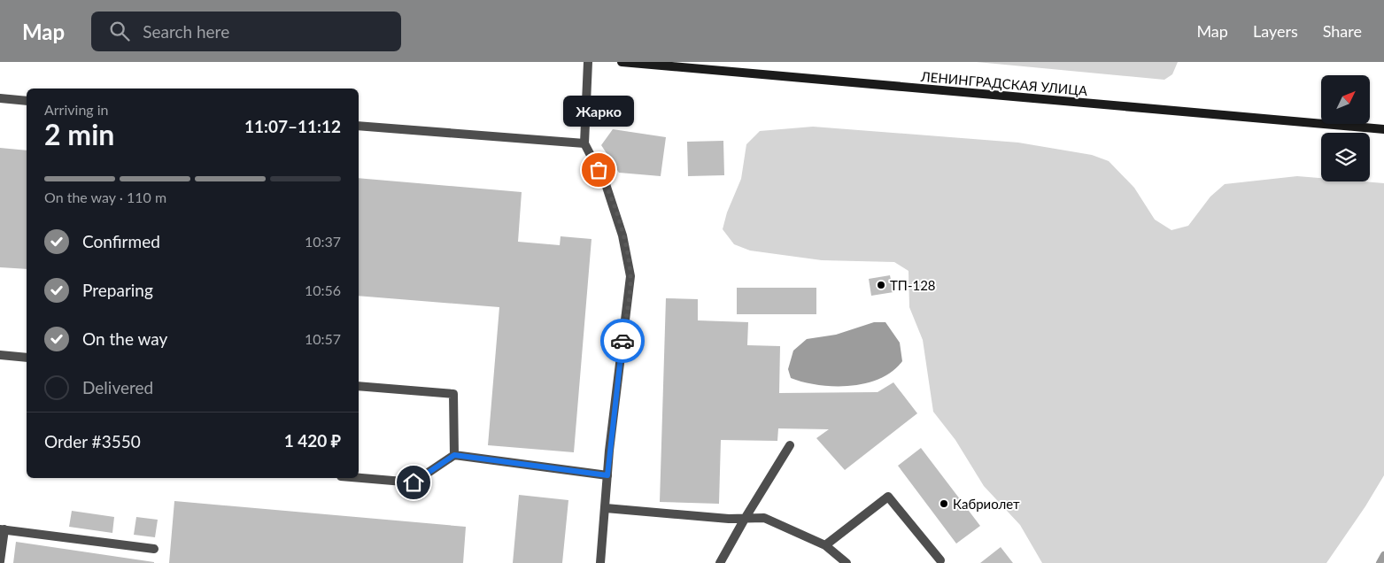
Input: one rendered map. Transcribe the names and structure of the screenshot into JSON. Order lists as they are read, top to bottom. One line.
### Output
{"streets":{"main road":["ЛЕНИНГРАДСКАЯ УЛИЦА"]},"places":["Жарко","ТП-128","Кабриолет"],"north":"top right","page":{"header":"Map","search":"Search here","nav":["Map","Layers","Share"],"heading":["2 min","Arriving in","11:07–11:12"],"panel":["Order #3550","1 420 ₽"],"bubble":"Жарко","bar":"On the way · 110 m","list":[["Confirmed","10:37"],["Preparing","10:56"],["On the way","10:57"],"Delivered"]}}
